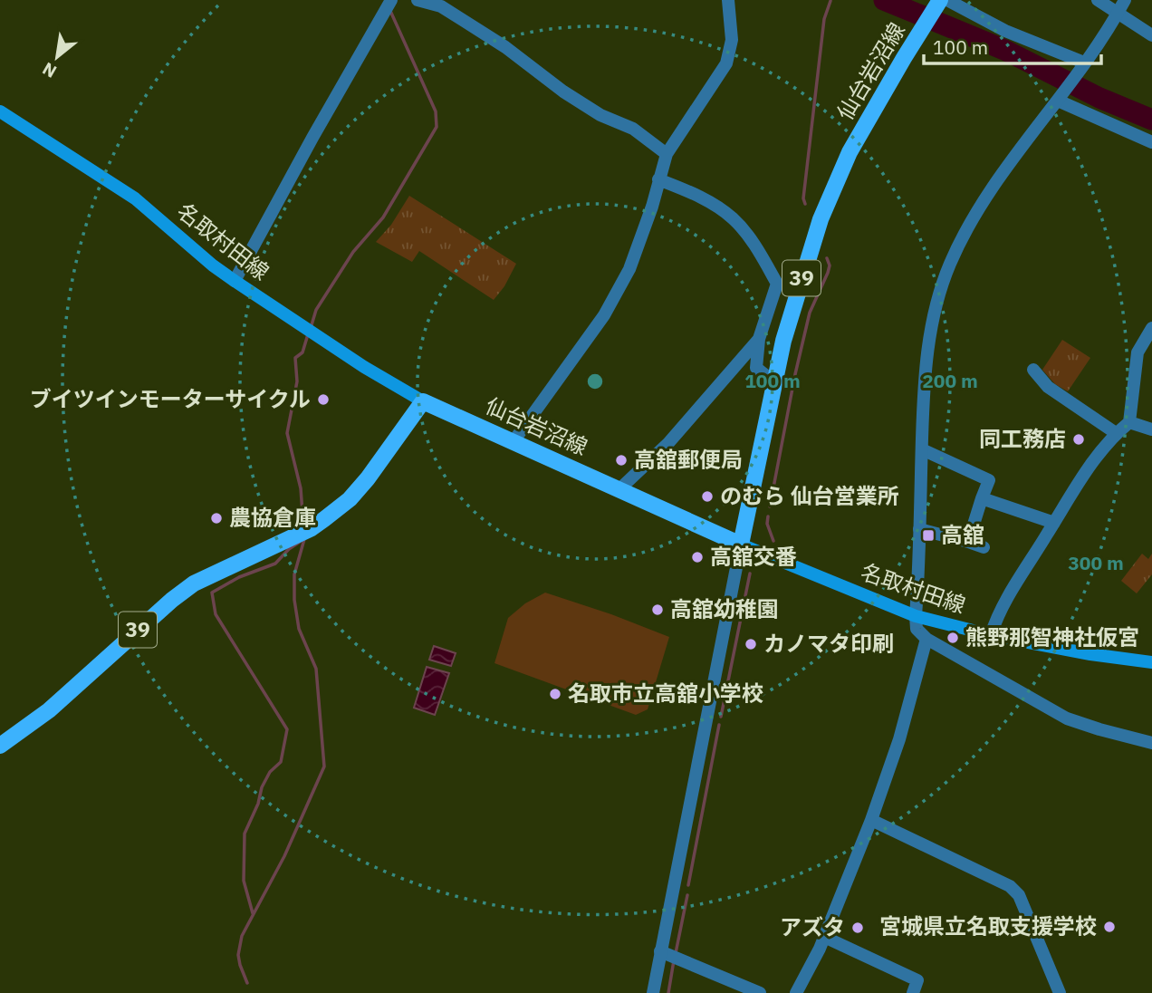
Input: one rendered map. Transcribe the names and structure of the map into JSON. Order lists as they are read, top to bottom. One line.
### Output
{"streets":{"main road":["仙台岩沼線","名取村田線","39"]},"crossings":[["仙台岩沼線","名取村田線"],["仙台岩沼線","39"],["名取村田線","39"]],"places":{"other":["ブイツインモーターサイクル","同工務店","高舘郵便局","のむら 仙台営業所","農協倉庫","高舘交番","高舘幼稚園","熊野那智神社仮宮","カノマタ印刷","名取市立高舘小学校","宮城県立名取支援学校","アズタ"],"transit":["高舘"]},"scale_bar":"100 m","north":"bottom left","rings":["100 m","200 m","300 m"]}
